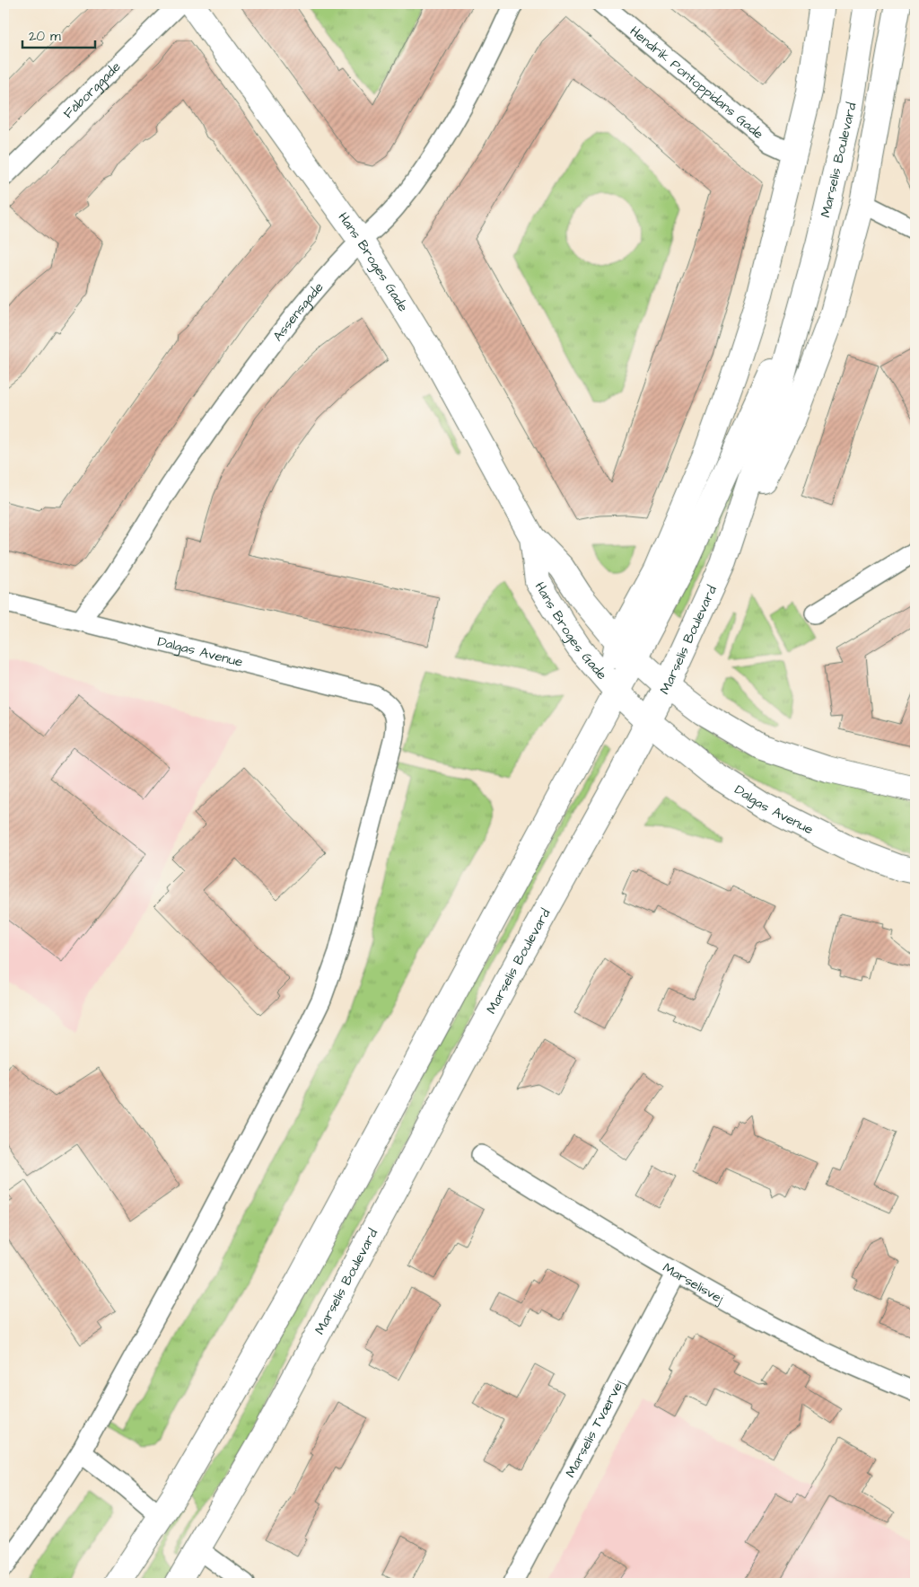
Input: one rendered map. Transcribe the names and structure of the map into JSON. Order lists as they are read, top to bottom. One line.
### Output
{"streets":{"main road":["Marselis Boulevard","Hans Broges Gade","Dalgas Avenue"],"street":["Hendrik Pontoppidans Gade","Fåborggade","Assensgade","Marselisvej","Marselis Tværvej"]},"crossings":[["Marselis Boulevard","Hans Broges Gade"],["Marselis Boulevard","Dalgas Avenue"],["Hans Broges Gade","Assensgade"],["Hans Broges Gade","Dalgas Avenue"],["Assensgade","Dalgas Avenue"],["Marselisvej","Marselis Tværvej"]],"scale_bar":"20 m"}
